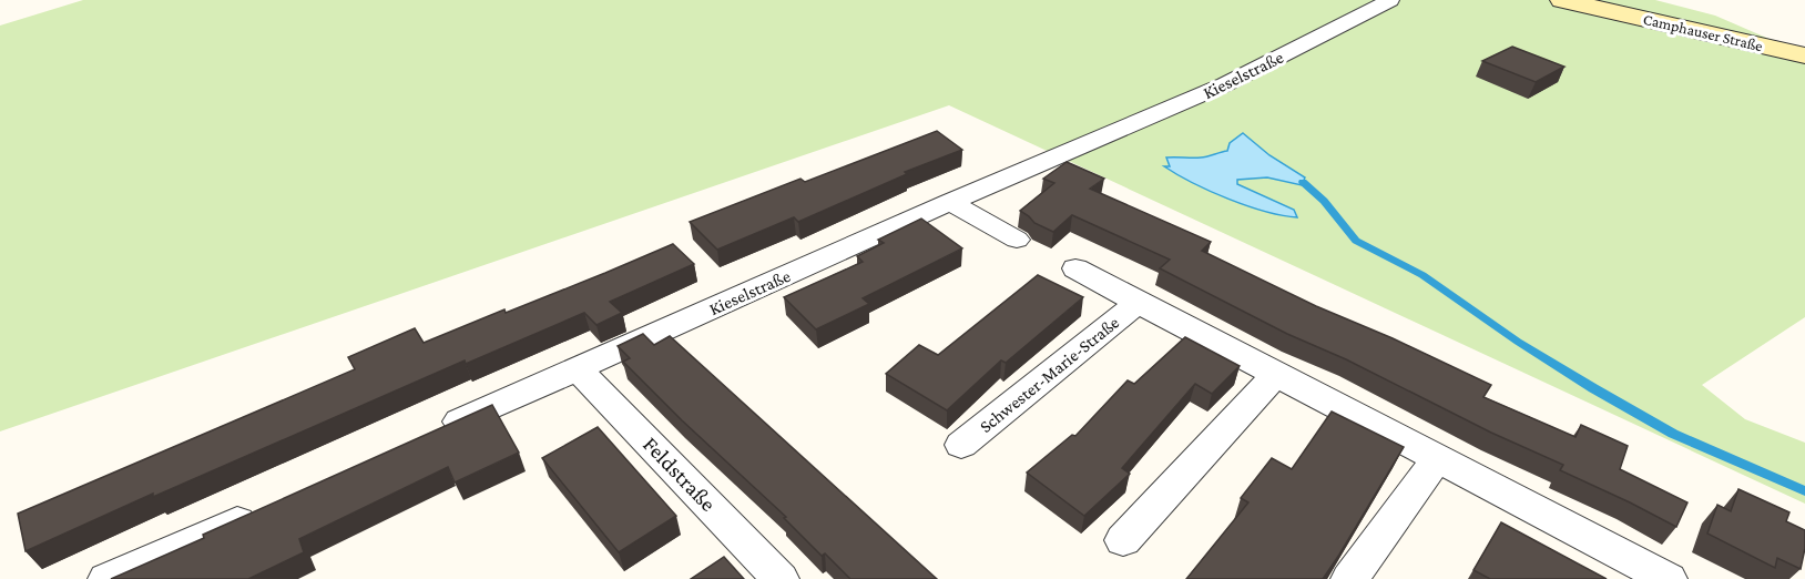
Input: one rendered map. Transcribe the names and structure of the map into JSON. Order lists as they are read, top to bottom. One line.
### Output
{"streets":{"street":["Camphauser Straße","Kieselstraße","Schwester-Marie-Straße","Feldstraße"]},"crossings":[["Kieselstraße","Feldstraße"]]}
